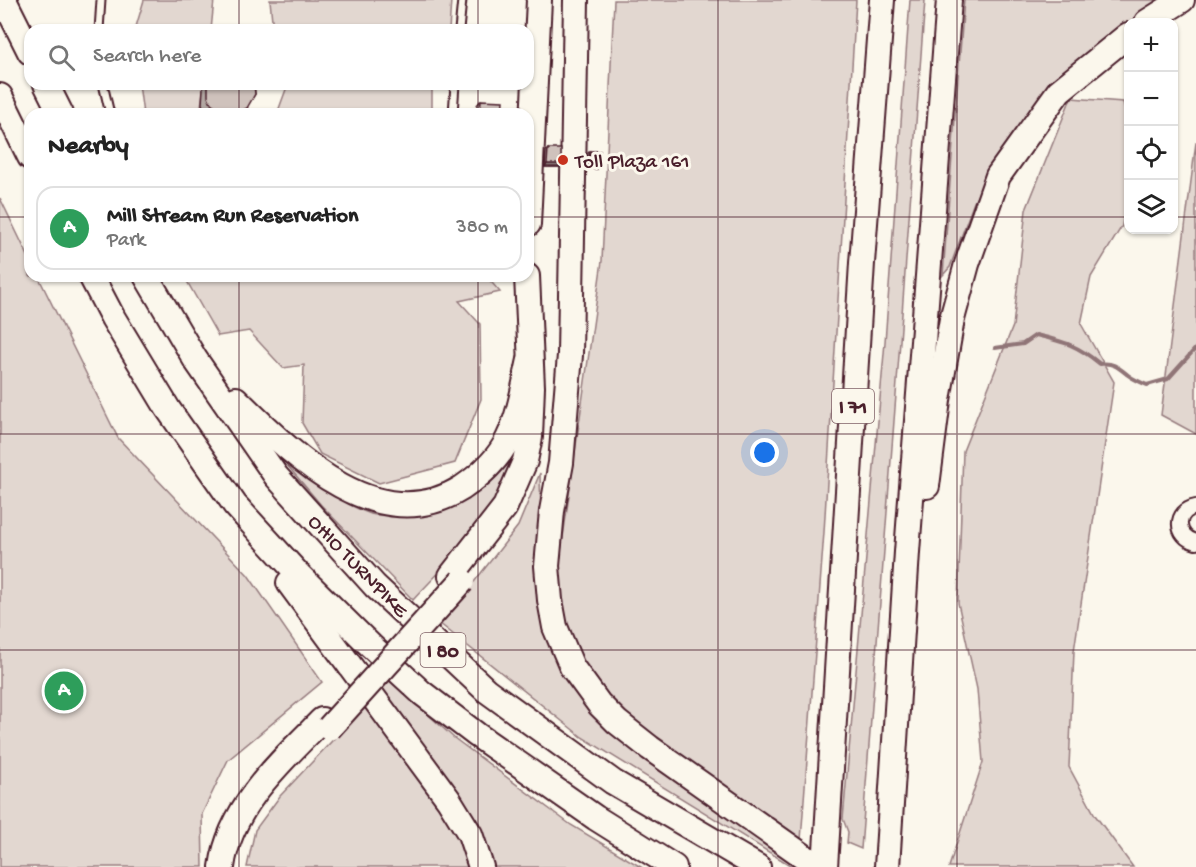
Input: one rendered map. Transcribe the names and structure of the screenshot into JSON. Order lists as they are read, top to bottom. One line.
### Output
{"streets":{"highway":["I 71","OHIO TURNPIKE","I 80"]},"places":["Toll Plaza 161"],"page":{"map_buttons":["+","−"],"search":"Search here","heading":"Nearby","list":[{"mark":"A","name":"Mill Stream Run Reservation","note":"Park","value":"380 m"}],"pins":"A"}}
